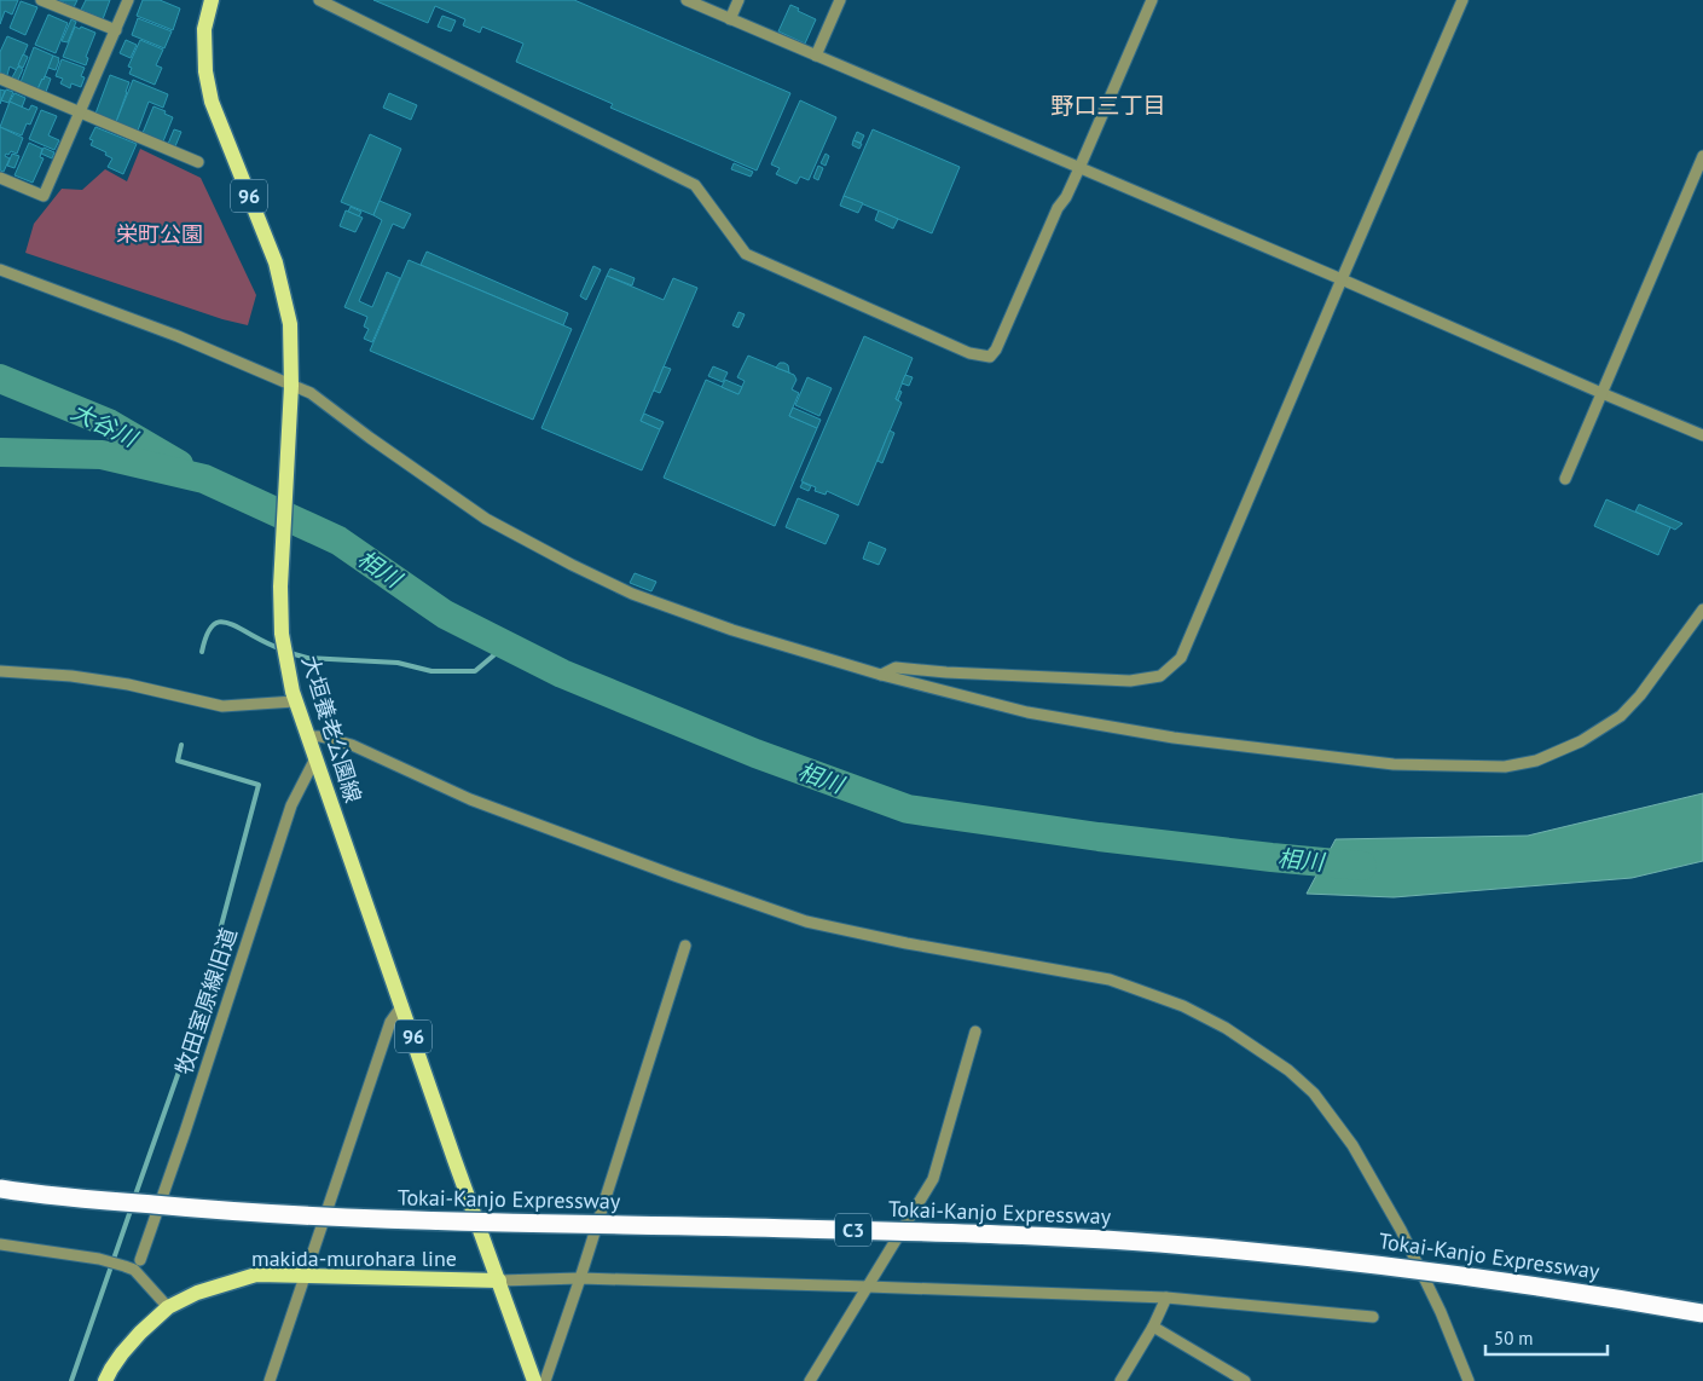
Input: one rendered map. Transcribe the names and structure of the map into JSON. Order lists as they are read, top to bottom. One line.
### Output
{"streets":{"highway":["Tokai-Kanjo Expressway","C3"],"main road":["96","大垣養老公園線","makida-murohara line"],"street":["牧田室原線旧道"]},"crossings":[["大垣養老公園線","牧田室原線旧道"],["大垣養老公園線","makida-murohara line"]],"districts":["野口三丁目"],"water":["大谷川","相川"],"parks":["栄町公園"],"scale_bar":"50 m"}
